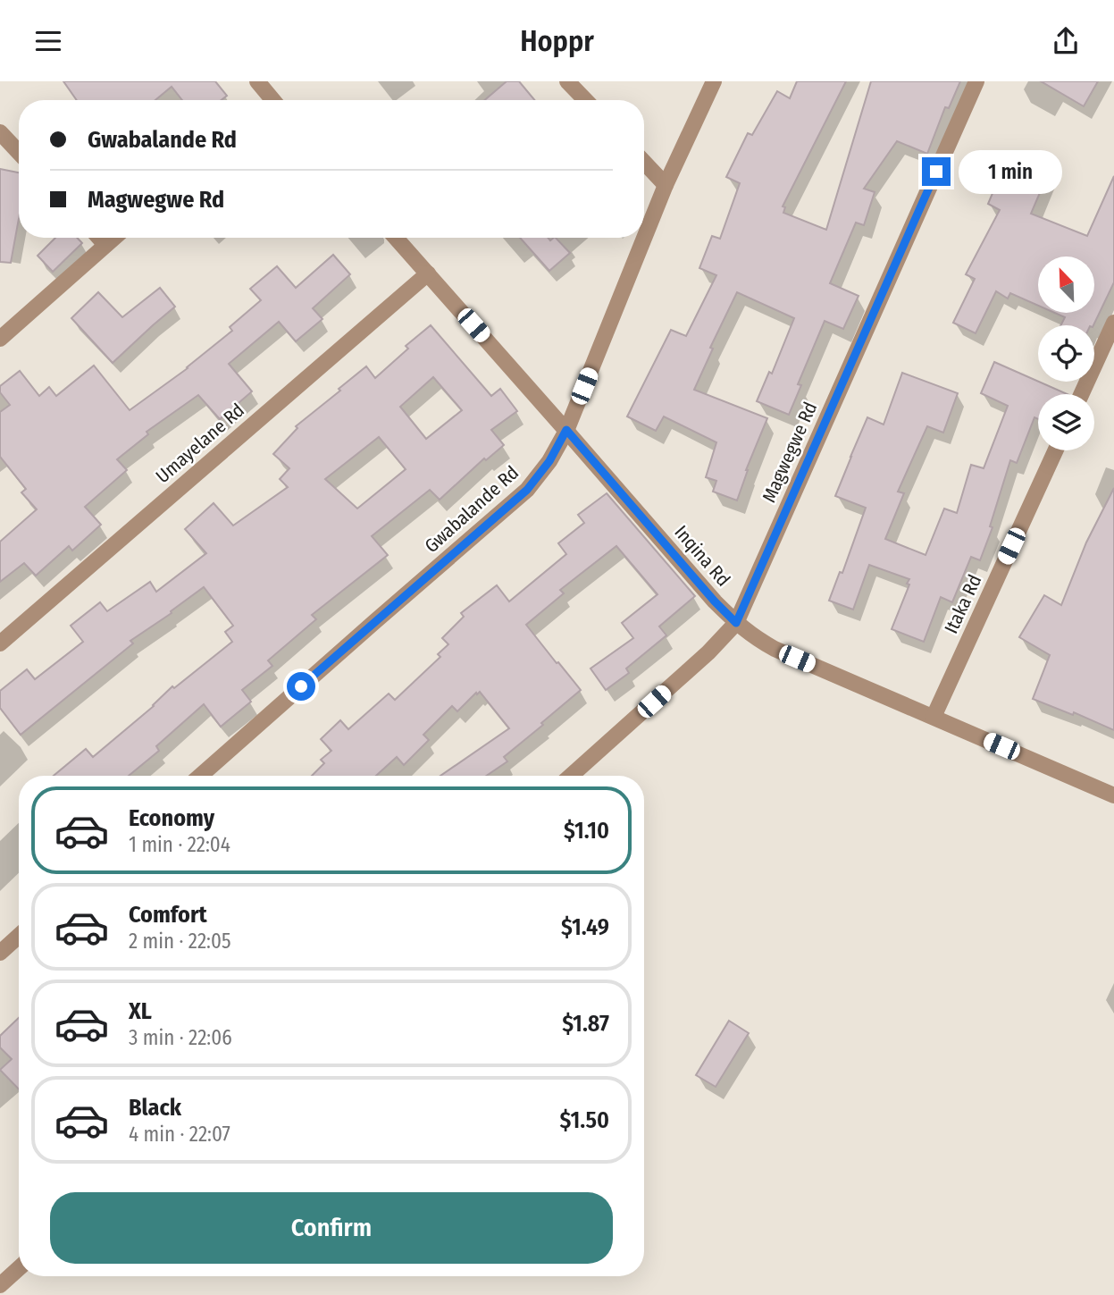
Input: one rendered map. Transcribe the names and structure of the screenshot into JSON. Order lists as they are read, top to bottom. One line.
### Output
{"streets":{"street":["Umayelane Rd","Magwegwe Rd","Gwabalande Rd","Inqina Rd","Itaka Rd"]},"crossings":[["Umayelane Rd","Inqina Rd"],["Magwegwe Rd","Inqina Rd"],["Gwabalande Rd","Inqina Rd"],["Inqina Rd","Itaka Rd"]],"north":"top left","page":{"header":"Hoppr","banner":["Gwabalande Rd","Magwegwe Rd"],"bubble":"1 min","list":[{"name":"Economy","note":"1 min · 22:04","value":"$1.10"},{"name":"Comfort","note":"2 min · 22:05","value":"$1.49"},{"name":"XL","note":"3 min · 22:06","value":"$1.87"},{"name":"Black","note":"4 min · 22:07","value":"$1.50"}],"buttons":"Confirm"}}
